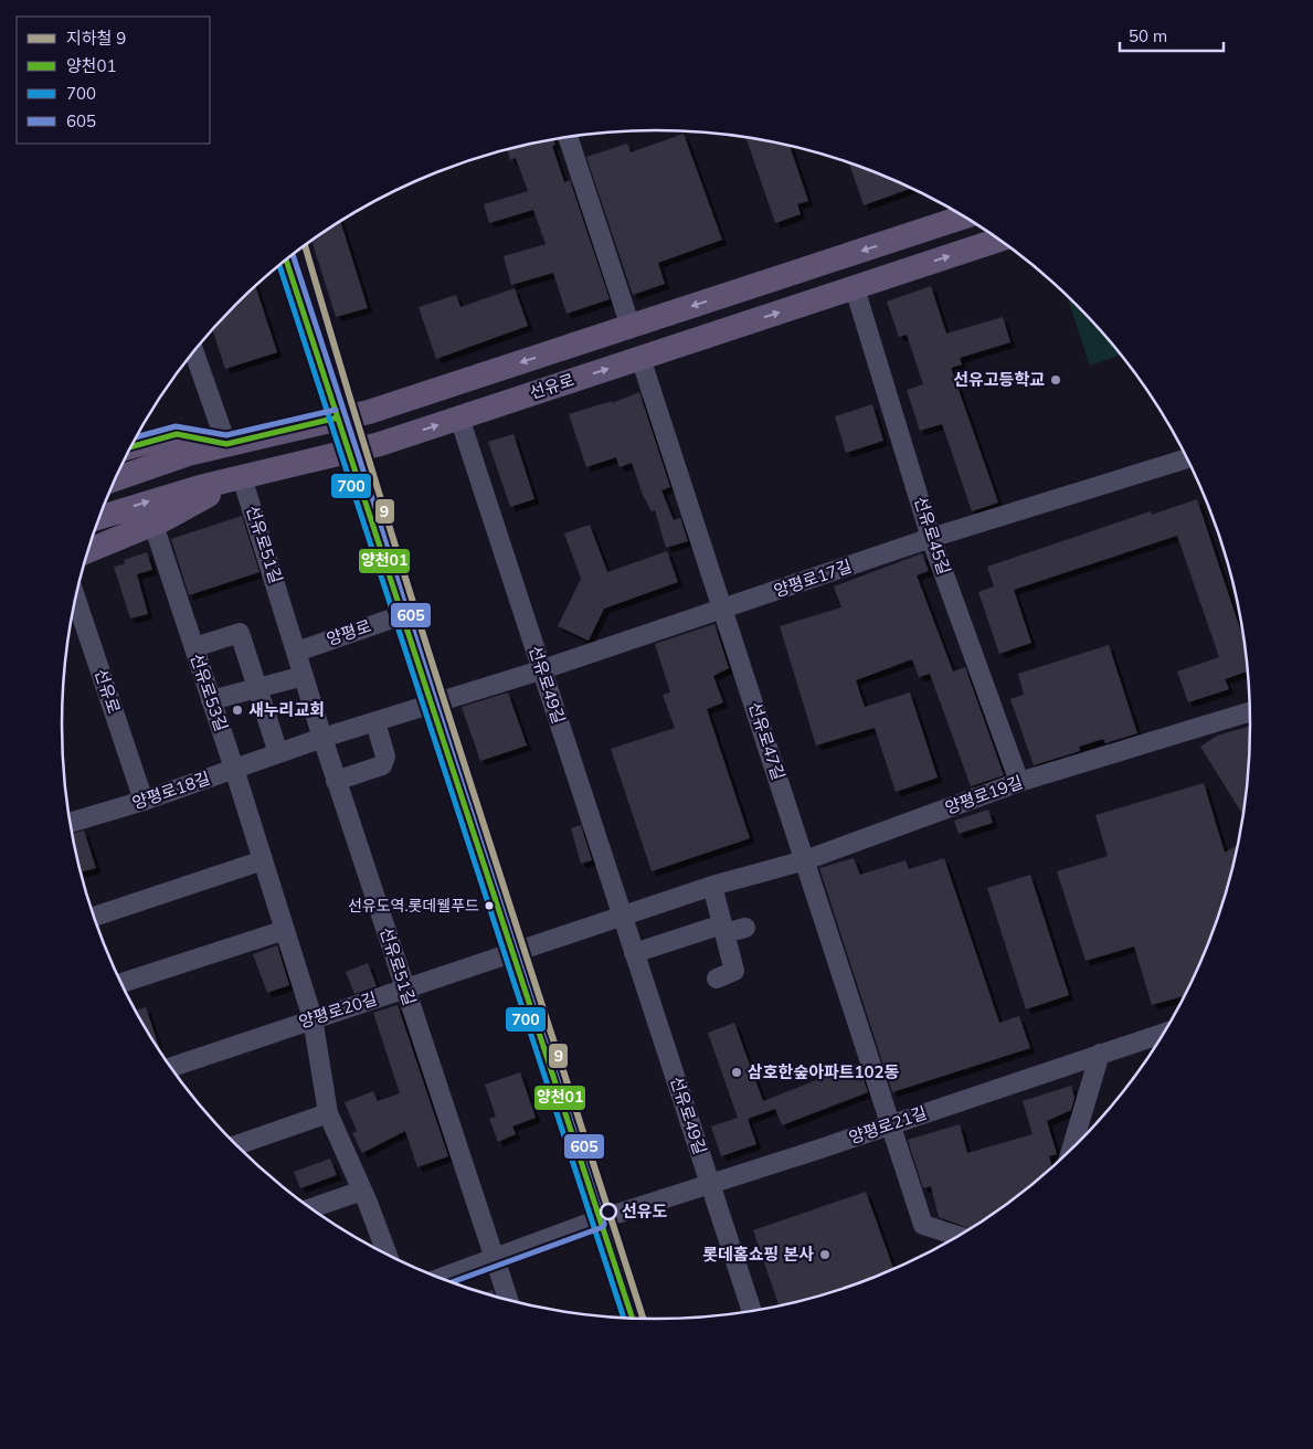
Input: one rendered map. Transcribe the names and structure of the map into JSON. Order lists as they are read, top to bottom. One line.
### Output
{"streets":{"main road":["선유로"],"street":["선유로45길","선유로51길","양평로17길","양평로","선유로49길","선유로53길","선유로47길","양평로18길","양평로19길","양평로20길","양평로21길"]},"crossings":[["선유로","선유로45길"],["선유로","선유로51길"],["선유로","선유로49길"],["선유로","선유로47길"],["선유로","양평로18길"],["선유로45길","양평로17길"],["선유로45길","양평로19길"],["선유로51길","양평로"],["선유로51길","양평로18길"],["선유로51길","양평로20길"],["선유로51길","양평로21길"],["양평로17길","선유로49길"],["양평로17길","선유로47길"],["양평로17길","양평로18길"],["선유로49길","양평로19길"],["선유로49길","양평로21길"],["선유로53길","양평로18길"],["선유로53길","양평로20길"],["선유로47길","양평로19길"],["선유로47길","양평로21길"],["양평로19길","양평로20길"]],"places":["선유고등학교","새누리교회","선유도역.롯데웰푸드","삼호한숲아파트102동","선유도","롯데홈쇼핑 본사"],"lines":["metro line 9","transit line 605","transit line 양천01","transit line 700"],"legend":["지하철 9","양천01","700","605"],"scale_bar":"50 m"}
